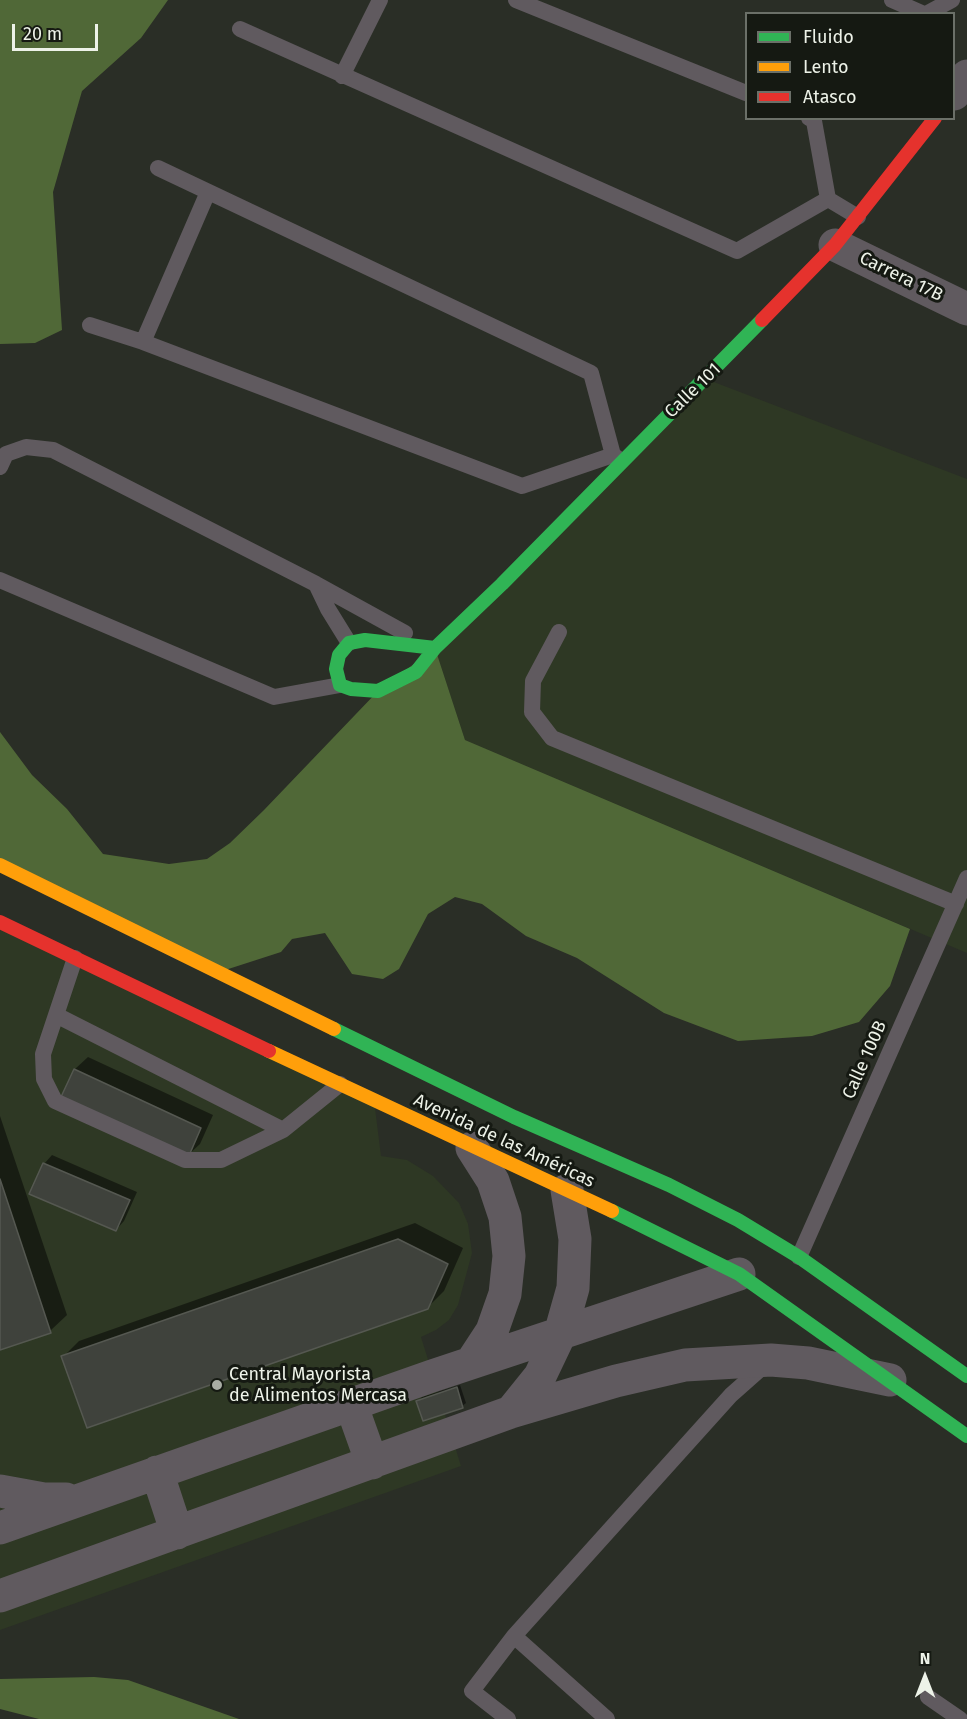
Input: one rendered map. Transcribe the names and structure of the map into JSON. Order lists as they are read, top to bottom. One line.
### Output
{"streets":{"main road":["Calle 101","Avenida de las Américas"],"street":["Carrera 17B"],"lane":["Calle 100B"]},"crossings":[["Carrera 17B","Calle 101"],["Calle 100B","Avenida de las Américas"]],"places":["Central Mayorista de Alimentos Mercasa"],"legend":["Fluido","Lento","Atasco"],"scale_bar":"20 m","north":"top"}
